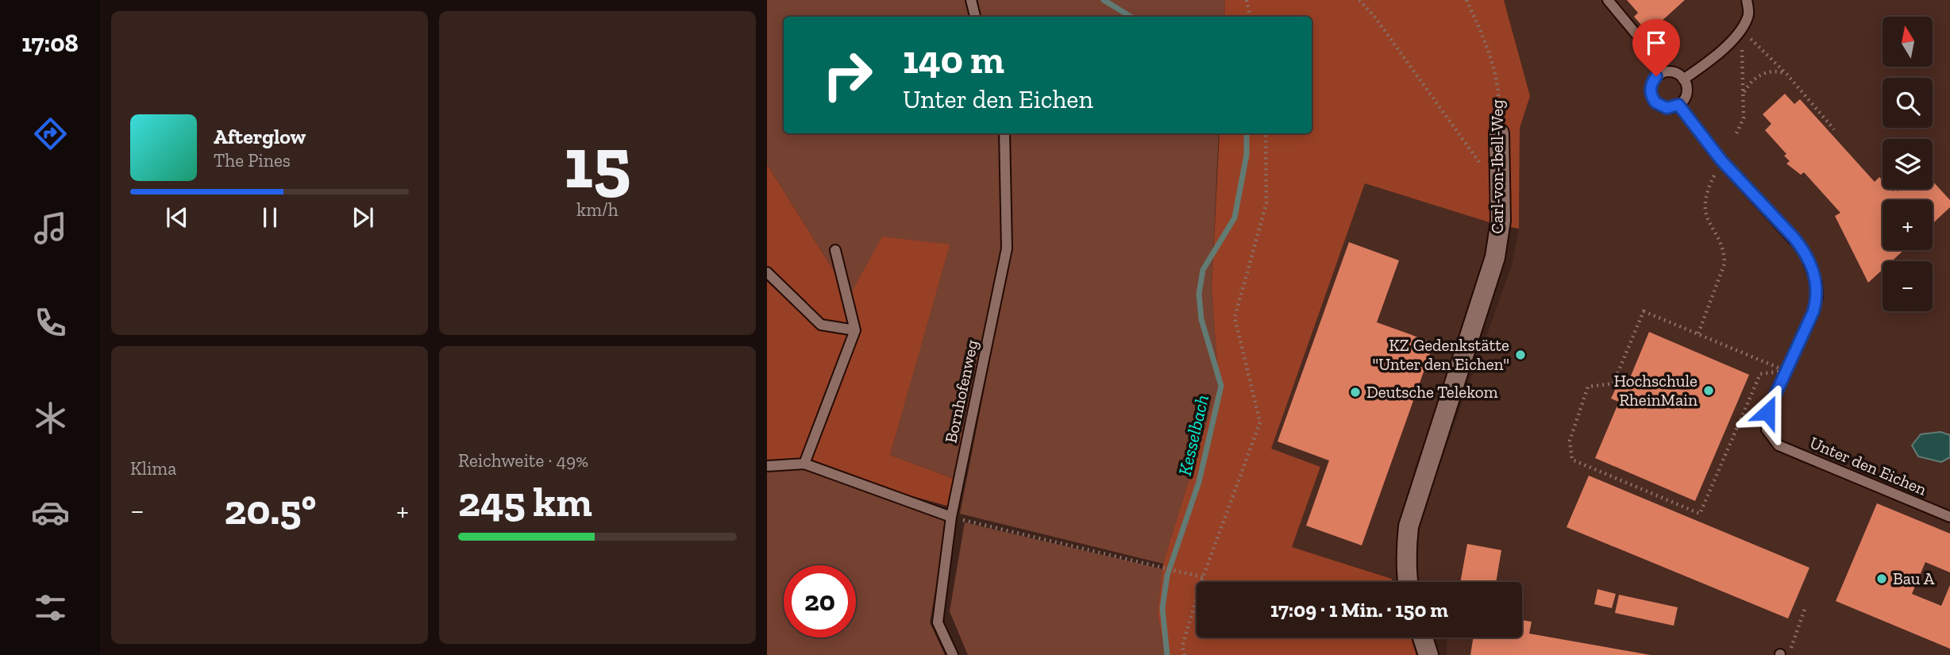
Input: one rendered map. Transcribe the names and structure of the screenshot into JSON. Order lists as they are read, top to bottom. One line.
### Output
{"streets":{"street":["Carl-von-Ibell-Weg"],"lane":["Bornhofenweg","Unter den Eichen"]},"water":["Kesselbach"],"places":["KZ Gedenkstätte \"Unter den Eichen\"","Hochschule RheinMain","Deutsche Telekom","Bau A"],"north":"top","page":{"tabs":"17:08","tile":[["15","km/h"],"Klima",["Reichweite · 49%","245 km"]],"map_buttons":["+","−"],"turn":["140 m","Unter den Eichen"],"song":["Afterglow","The Pines"],"heat":["−","20.5°","+"],"limit":"20","trip":"17:09 · 1 Min. · 150 m"}}
